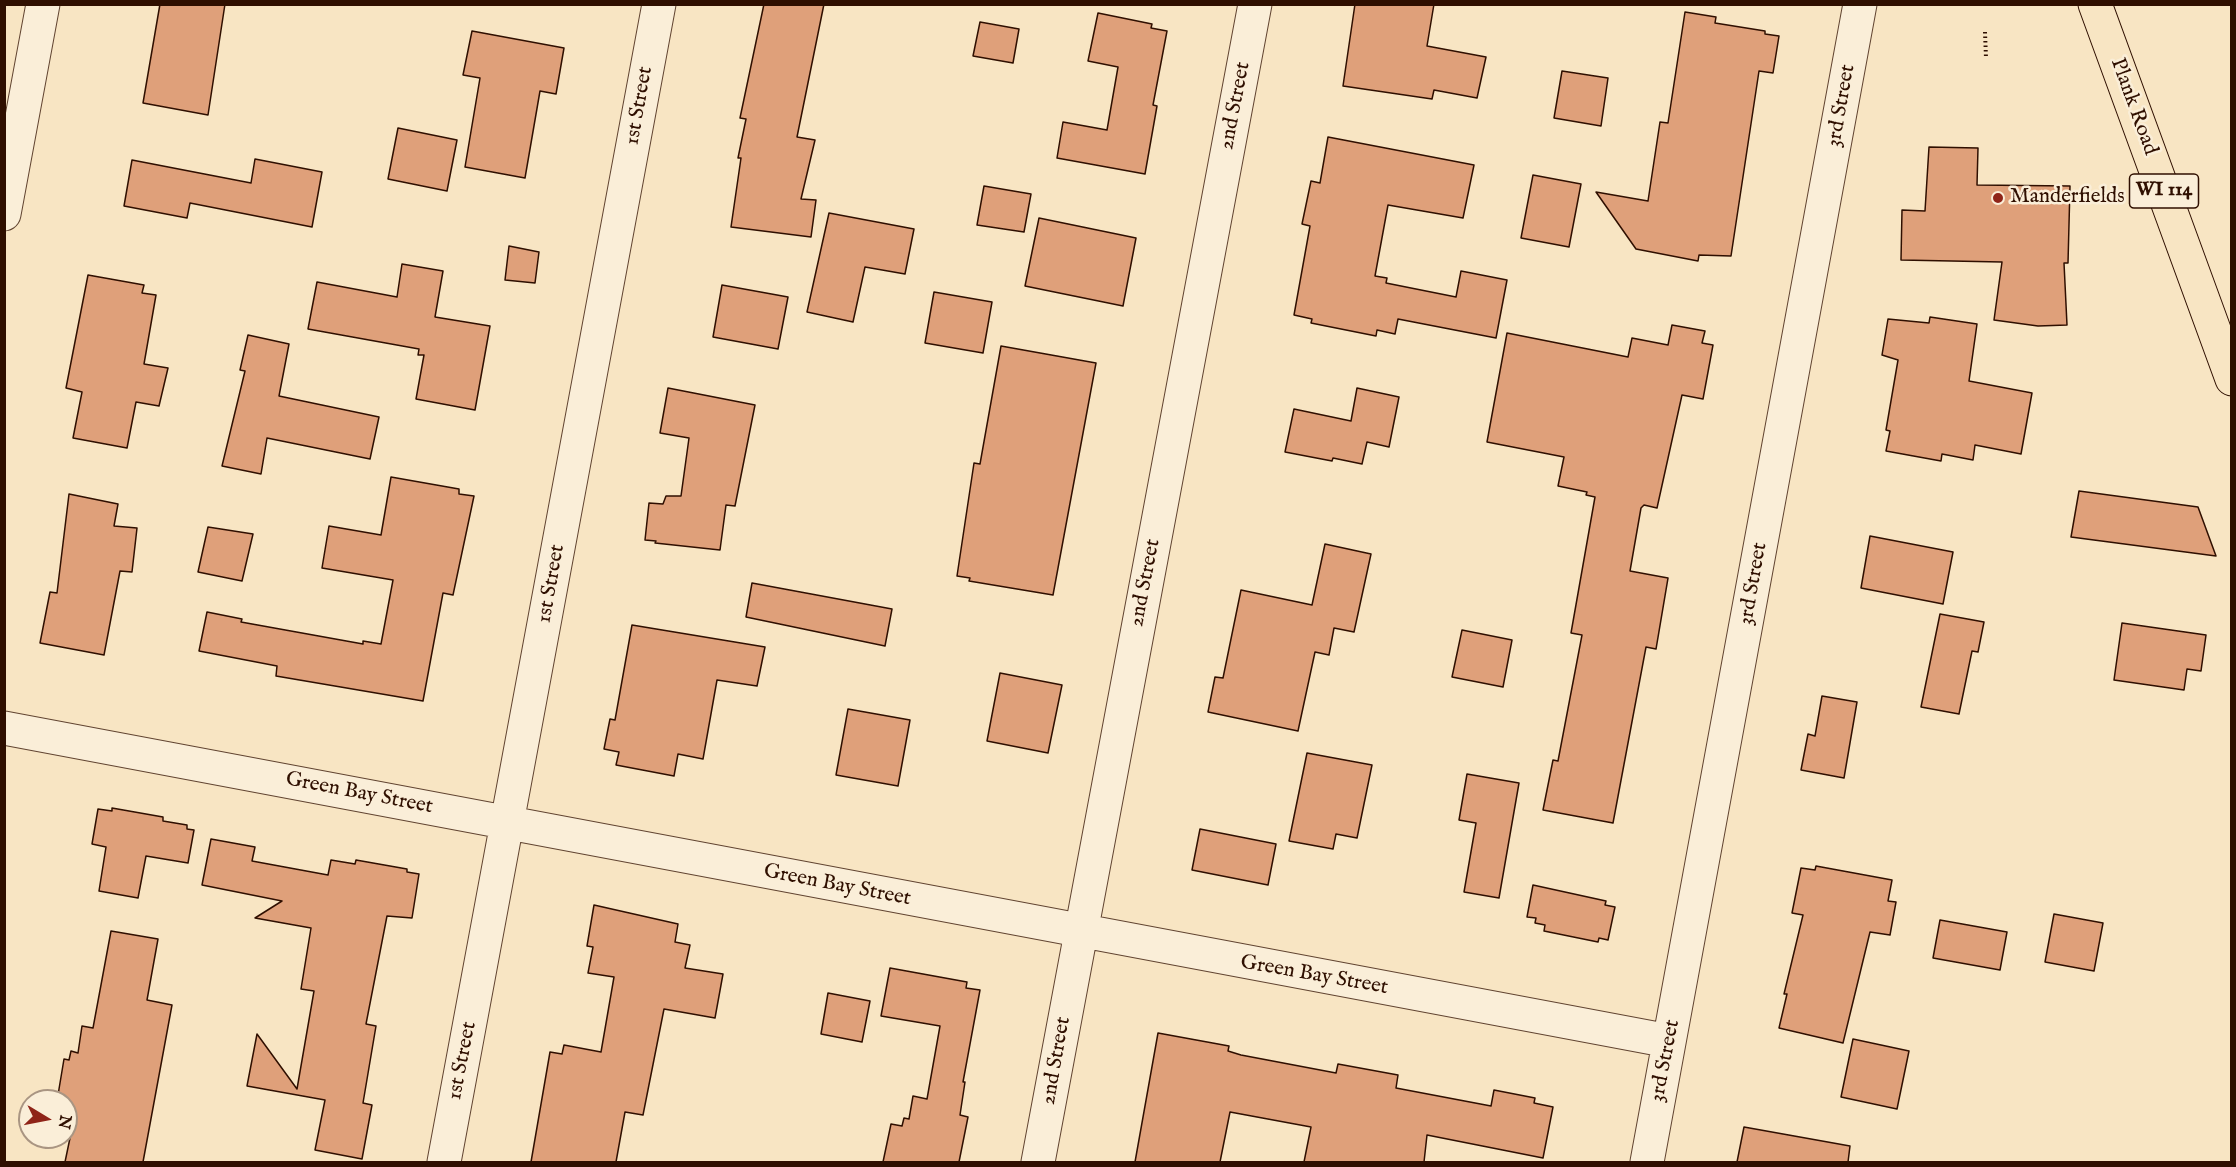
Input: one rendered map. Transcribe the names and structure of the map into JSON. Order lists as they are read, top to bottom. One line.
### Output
{"streets":{"main road":["Plank Road","WI 114"],"street":["1st Street","2nd Street","3rd Street","Green Bay Street"]},"crossings":[["1st Street","Green Bay Street"],["2nd Street","Green Bay Street"],["3rd Street","Green Bay Street"]],"places":["Manderfields"],"north":"right"}
